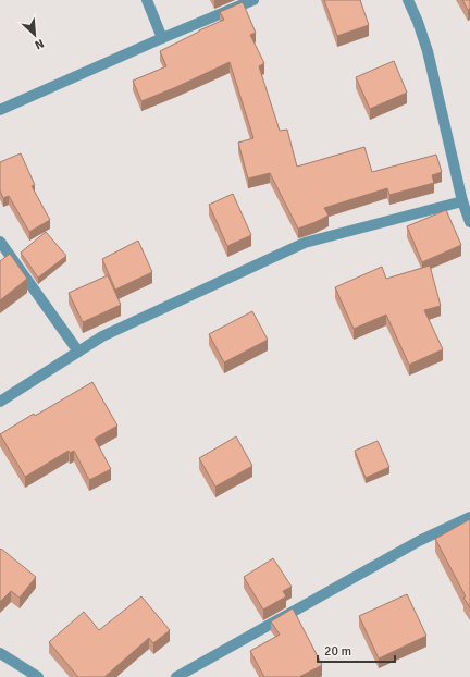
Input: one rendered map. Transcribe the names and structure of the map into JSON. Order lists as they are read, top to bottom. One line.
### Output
{"scale_bar":"20 m","north":"bottom right"}
